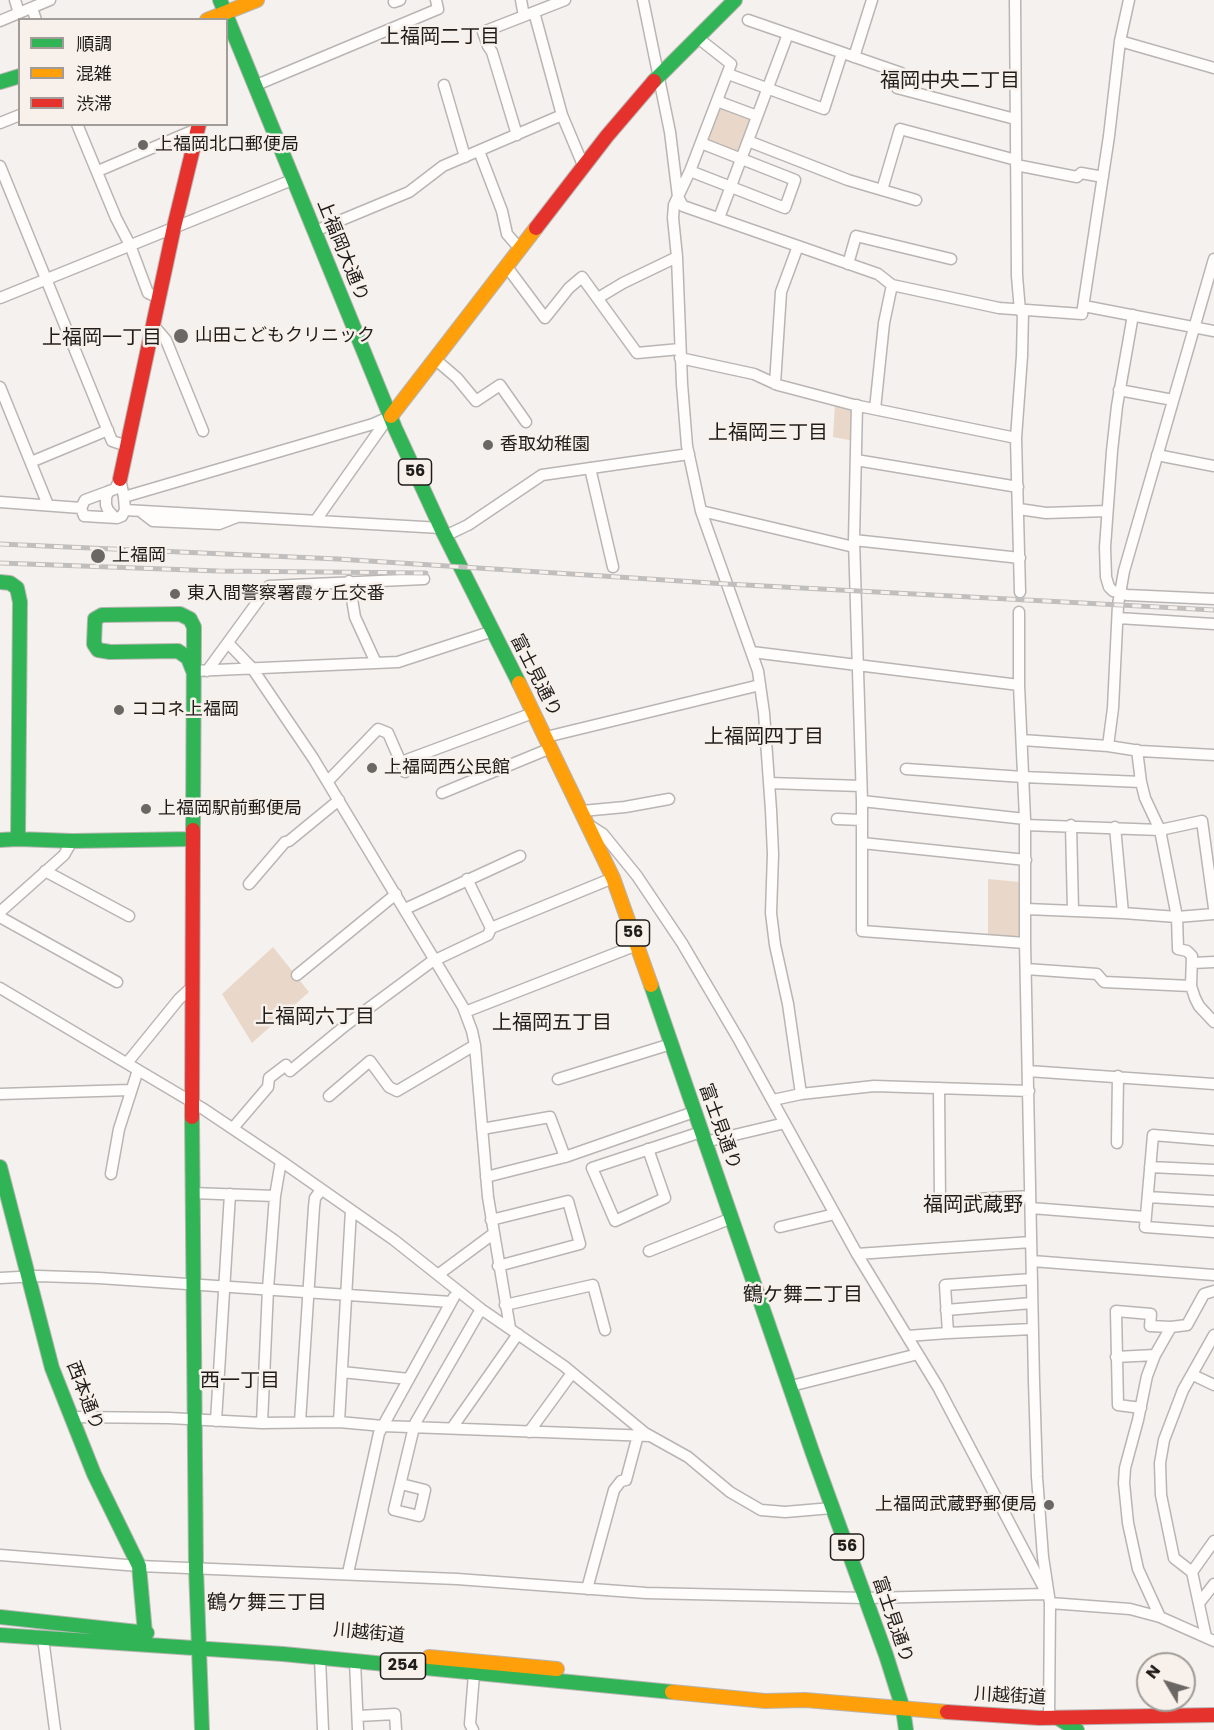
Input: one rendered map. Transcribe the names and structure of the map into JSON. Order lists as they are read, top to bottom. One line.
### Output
{"streets":{"main road":["上福岡大通り","56","富士見通り","西本通り","川越街道","254"]},"crossings":[["上福岡大通り","富士見通り"],["56","富士見通り"],["56","川越街道"],["富士見通り","川越街道"],["西本通り","川越街道"]],"districts":["上福岡二丁目","福岡中央二丁目","上福岡一丁目","上福岡三丁目","上福岡四丁目","上福岡六丁目","上福岡五丁目","福岡武蔵野","鶴ケ舞二丁目","西一丁目","鶴ケ舞三丁目"],"places":["上福岡北口郵便局","山田こどもクリニック","香取幼稚園","上福岡","東入間警察署霞ヶ丘交番","ココネ上福岡","上福岡西公民館","上福岡駅前郵便局","上福岡武蔵野郵便局"],"legend":["順調","混雑","渋滞"],"north":"top left"}
